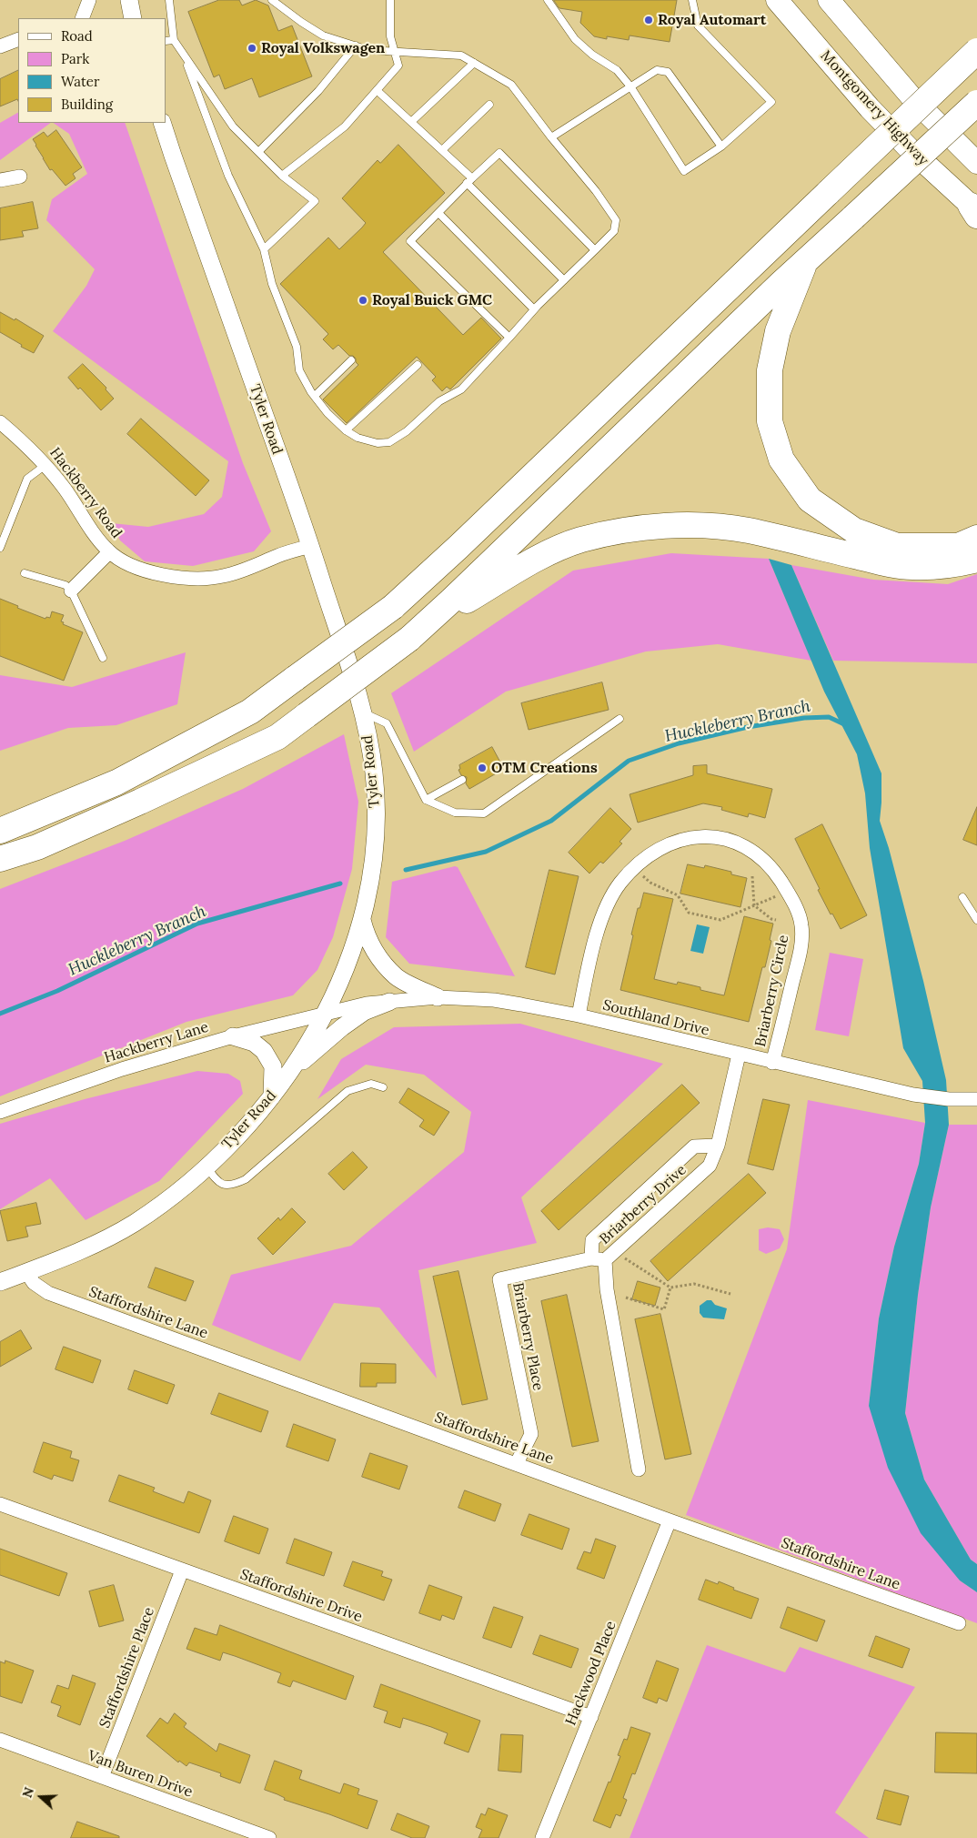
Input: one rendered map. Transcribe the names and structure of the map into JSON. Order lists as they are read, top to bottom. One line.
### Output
{"streets":{"main road":["Montgomery Highway"],"street":["Tyler Road","Hackberry Road","Briarberry Circle","Southland Drive","Hackberry Lane","Briarberry Drive","Staffordshire Lane","Briarberry Place","Staffordshire Drive","Staffordshire Place","Hackwood Place","Van Buren Drive"]},"crossings":[["Tyler Road","Hackberry Road"],["Tyler Road","Southland Drive"],["Tyler Road","Hackberry Lane"],["Tyler Road","Staffordshire Lane"],["Briarberry Circle","Southland Drive"],["Southland Drive","Hackberry Lane"],["Southland Drive","Briarberry Drive"],["Briarberry Drive","Briarberry Place"],["Staffordshire Lane","Briarberry Place"],["Staffordshire Lane","Hackwood Place"],["Staffordshire Drive","Staffordshire Place"],["Staffordshire Drive","Hackwood Place"],["Staffordshire Place","Van Buren Drive"]],"water":["Huckleberry Branch"],"places":["Royal Automart","Royal Volkswagen","Royal Buick GMC","OTM Creations"],"legend":["Road","Park","Water","Building"],"north":"left"}
